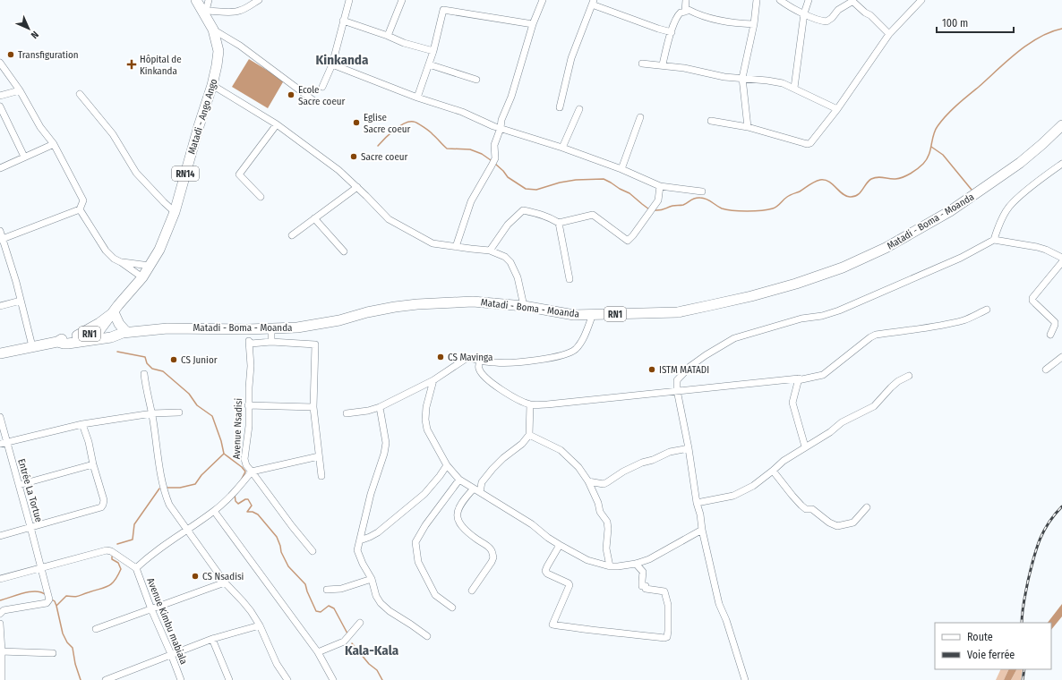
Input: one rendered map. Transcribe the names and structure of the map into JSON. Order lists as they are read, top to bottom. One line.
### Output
{"streets":{"highway":["Matadi - Ango Ango","RN14","Matadi - Boma - Moanda","RN1"],"street":["Avenue Nsadisi","Entrée La Tortue","Avenue Kimbu mabiala"]},"crossings":[["Matadi - Ango Ango","Matadi - Boma - Moanda"],["Matadi - Boma - Moanda","Avenue Nsadisi"]],"districts":["Kinkanda","Kala-Kala"],"places":{"other":["Transfiguration","Ecole Sacre coeur","Eglise Sacre coeur","Sacre coeur","CS Mavinga","CS Junior","ISTM MATADI","CS Nsadisi"],"health":["Hôpital de Kinkanda"]},"legend":["Route","Voie ferrée"],"scale_bar":"100 m","north":"bottom right"}
